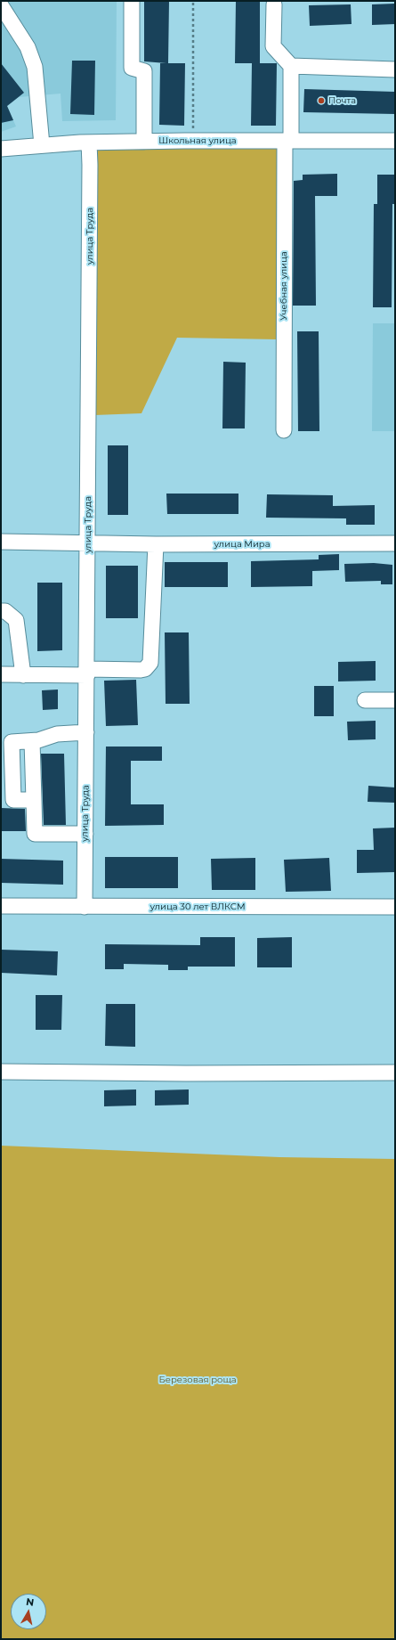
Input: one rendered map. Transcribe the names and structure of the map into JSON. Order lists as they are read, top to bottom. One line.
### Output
{"streets":{"street":["Школьная улица","улица Труда","Учебная улица","улица Мира","улица 30 лет ВЛКСМ"]},"crossings":[["Школьная улица","улица Труда"],["Школьная улица","Учебная улица"],["улица Труда","улица Мира"],["улица Труда","улица 30 лет ВЛКСМ"]],"parks":["Березовая роща"],"places":["Почта"],"north":"top"}
